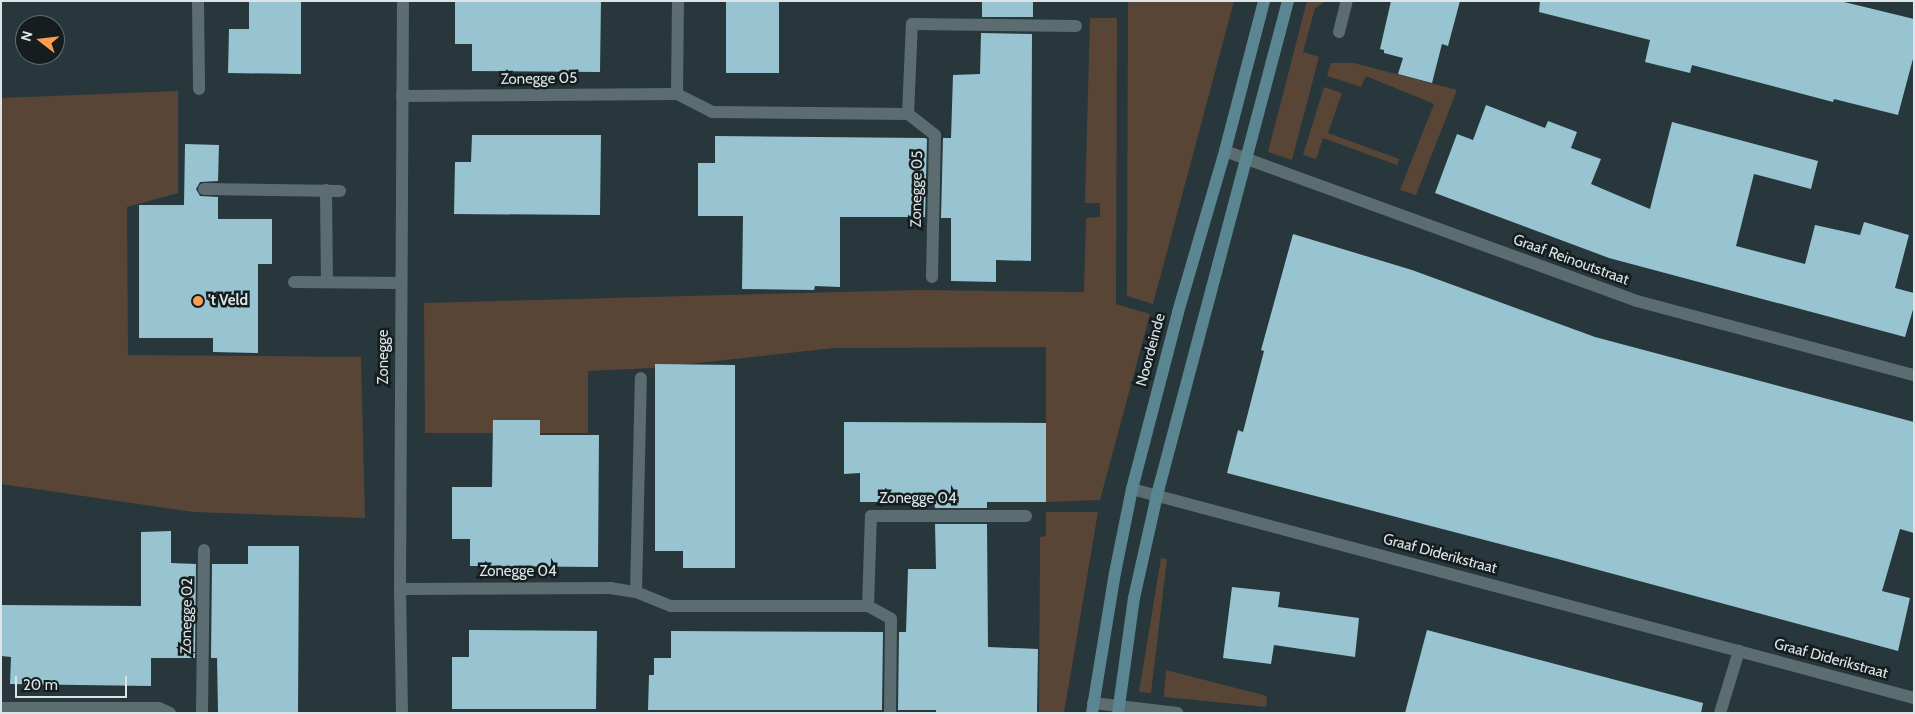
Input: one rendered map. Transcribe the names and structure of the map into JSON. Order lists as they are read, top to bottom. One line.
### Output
{"streets":{"street":["Zonegge 05","Graaf Reinoutstraat","Noordeinde","Zonegge","Zonegge 04","Graaf Diderikstraat","Zonegge 02"]},"crossings":[["Zonegge 05","Zonegge"],["Graaf Reinoutstraat","Noordeinde"],["Noordeinde","Graaf Diderikstraat"],["Zonegge","Zonegge 04"]],"places":["'t Veld"],"scale_bar":"20 m","north":"left"}
